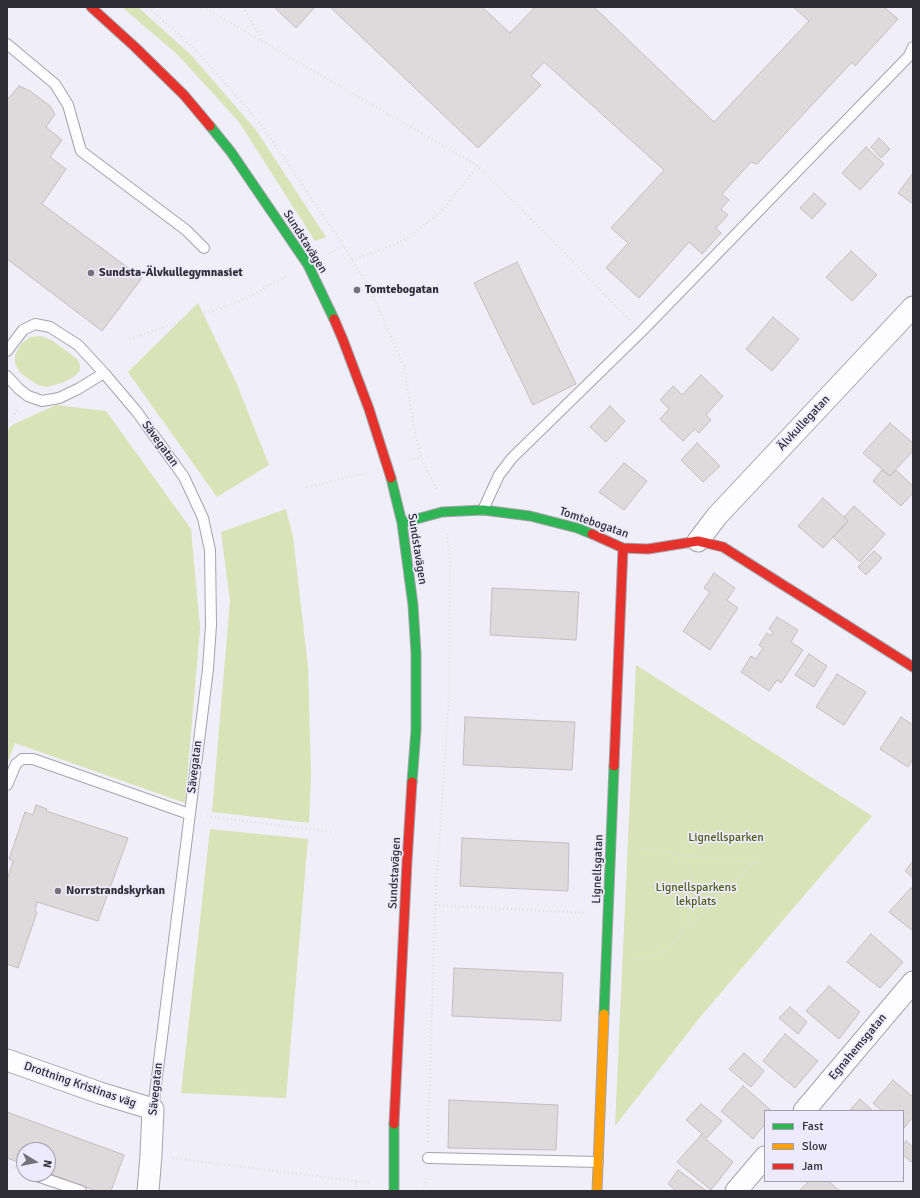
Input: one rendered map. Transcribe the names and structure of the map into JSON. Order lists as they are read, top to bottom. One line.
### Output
{"streets":{"street":["Sundstavägen","Älvkullegatan","Sävegatan","Tomtebogatan","Lignellsgatan","Egnahemsgatan","Drottning Kristinas väg"]},"crossings":[["Sundstavägen","Tomtebogatan"],["Älvkullegatan","Tomtebogatan"],["Sävegatan","Drottning Kristinas väg"],["Tomtebogatan","Lignellsgatan"]],"parks":["Lignellsparken","Lignellsparkens lekplats"],"places":["Sundsta-Älvkullegymnasiet","Tomtebogatan","Norrstrandskyrkan"],"legend":["Fast","Slow","Jam"],"north":"right"}
